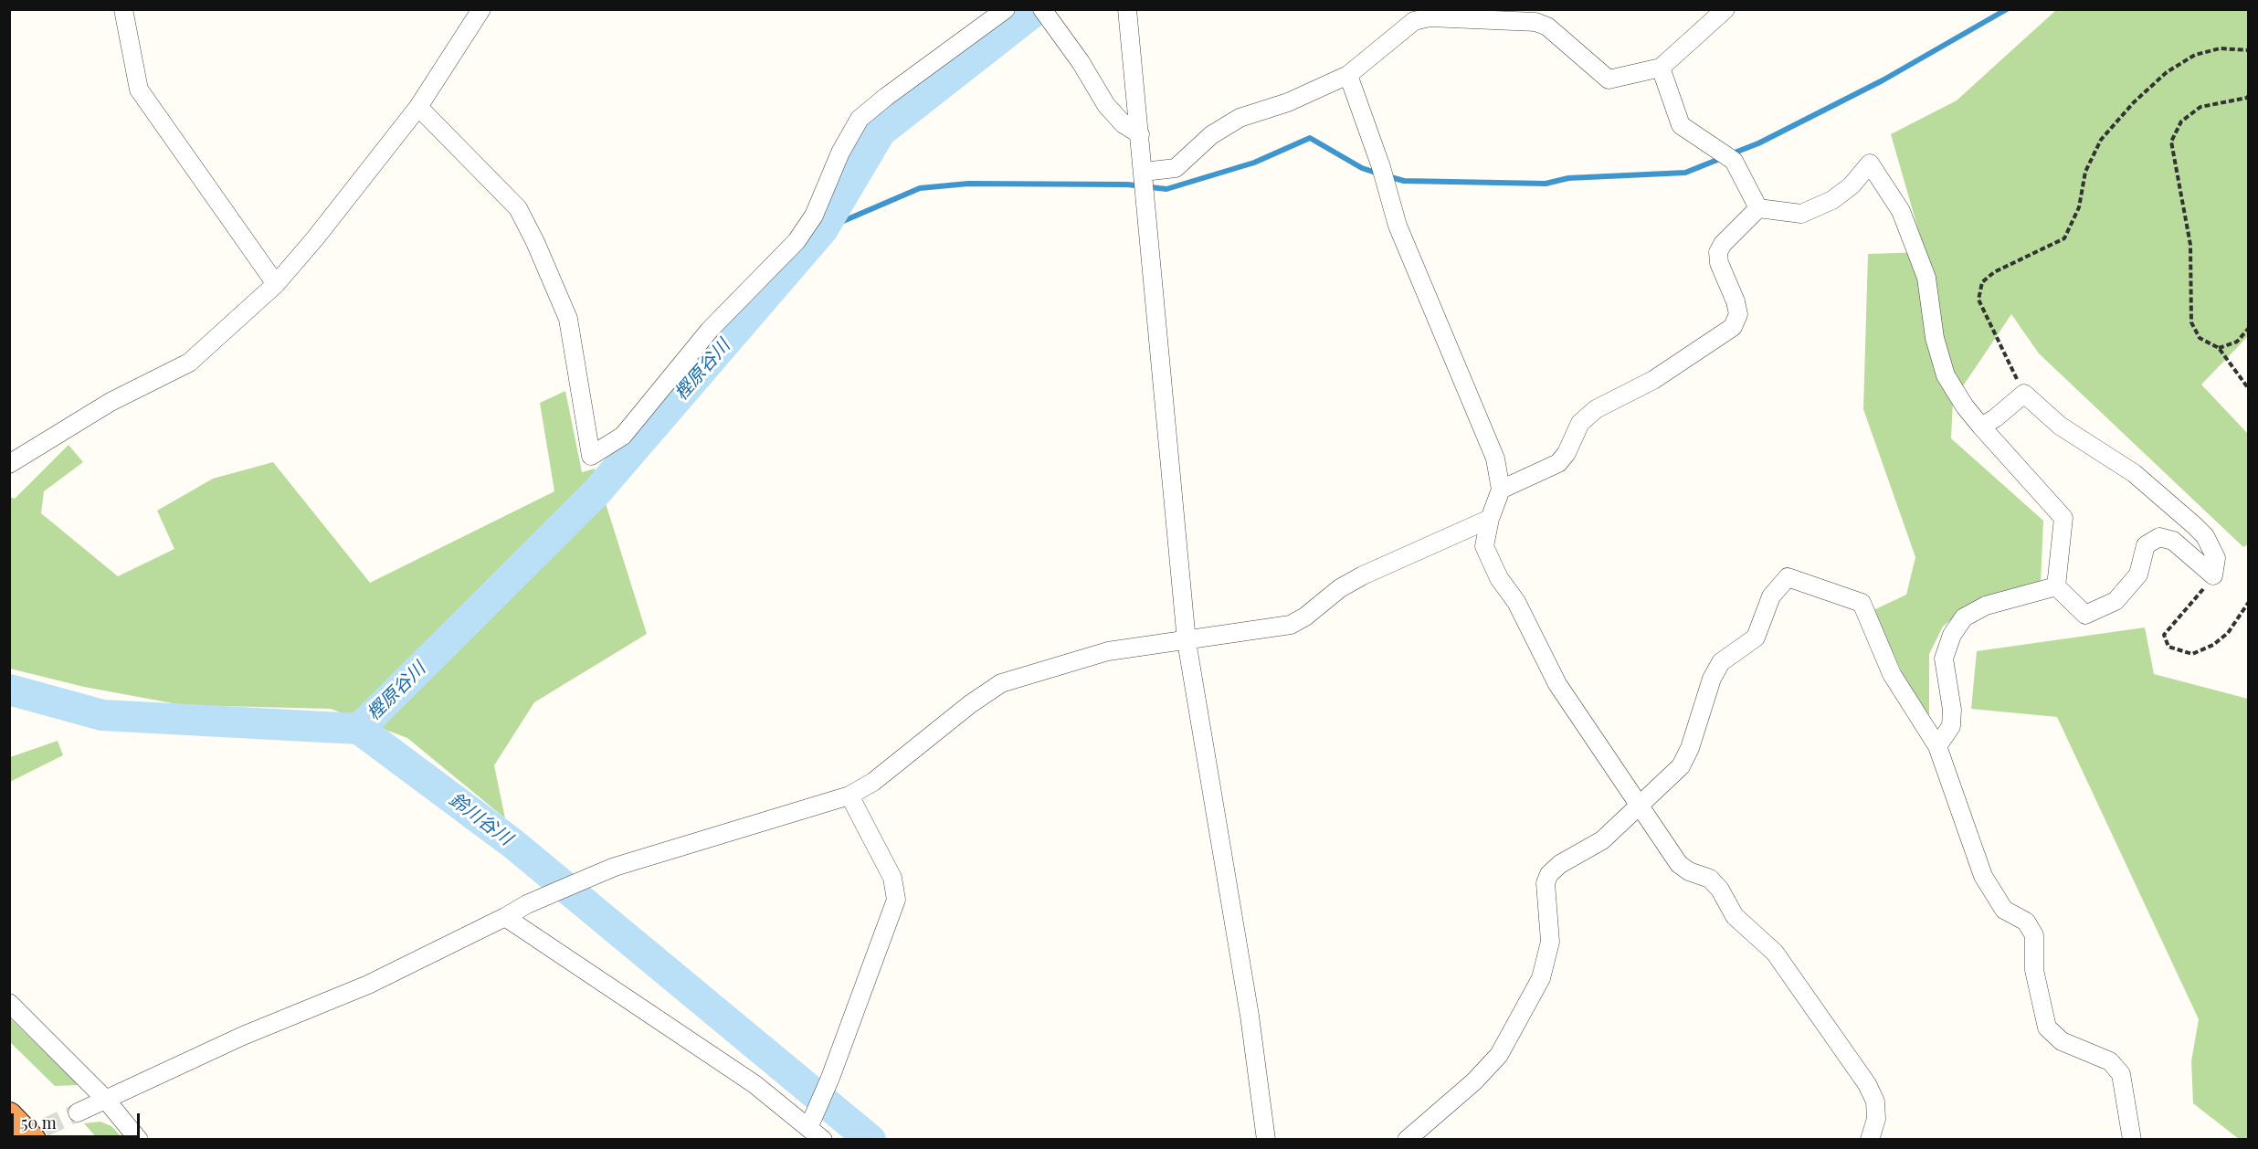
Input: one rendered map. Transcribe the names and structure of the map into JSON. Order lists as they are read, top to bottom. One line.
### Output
{"water":["樫原谷川","鈴川谷川"],"scale_bar":"50 m"}
